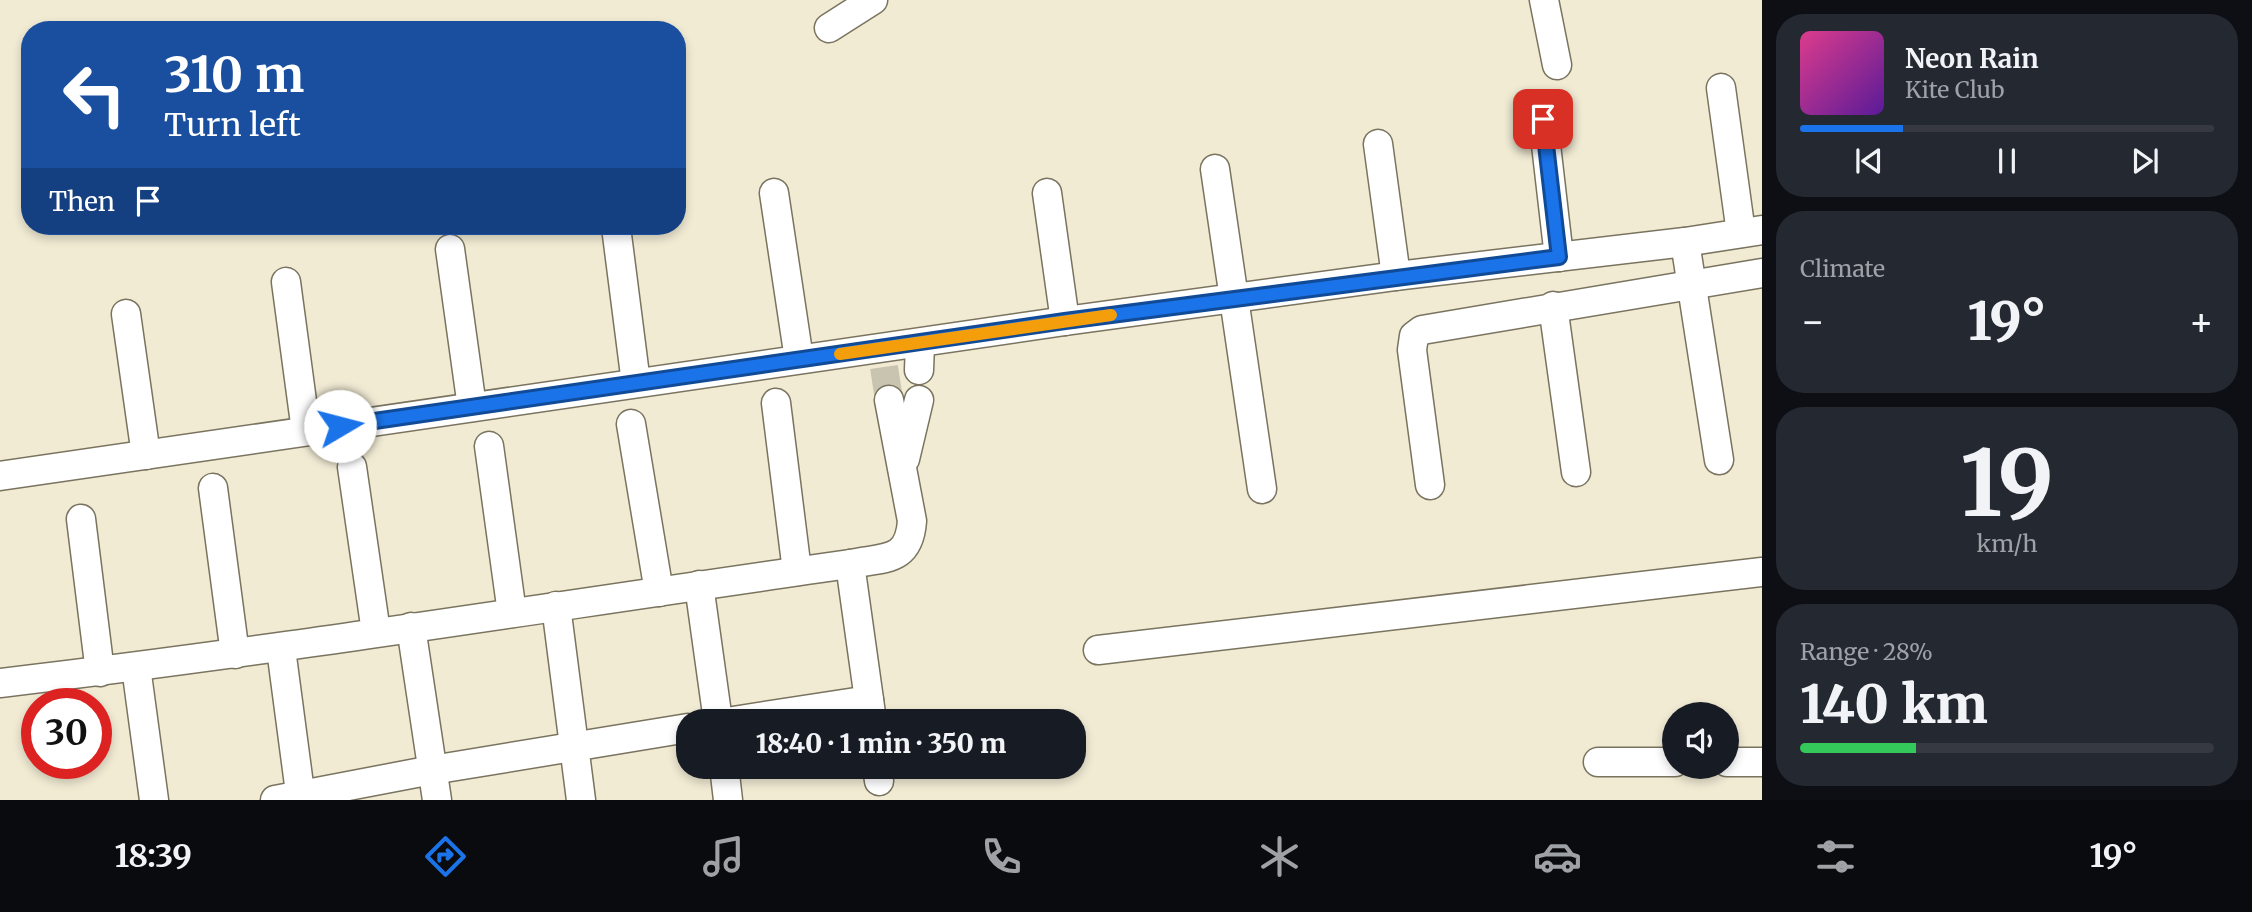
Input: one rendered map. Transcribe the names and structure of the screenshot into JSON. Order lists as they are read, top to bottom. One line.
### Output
{"page":{"turn":["310 m","Turn left"],"song":["Neon Rain","Kite Club"],"then":"Then","tile":["Climate",["19","km/h"],["Range · 28%","140 km"]],"heat":["−","19°","+"],"limit":"30","trip":"18:40 · 1 min · 350 m","tabs":["18:39","19°"]}}
